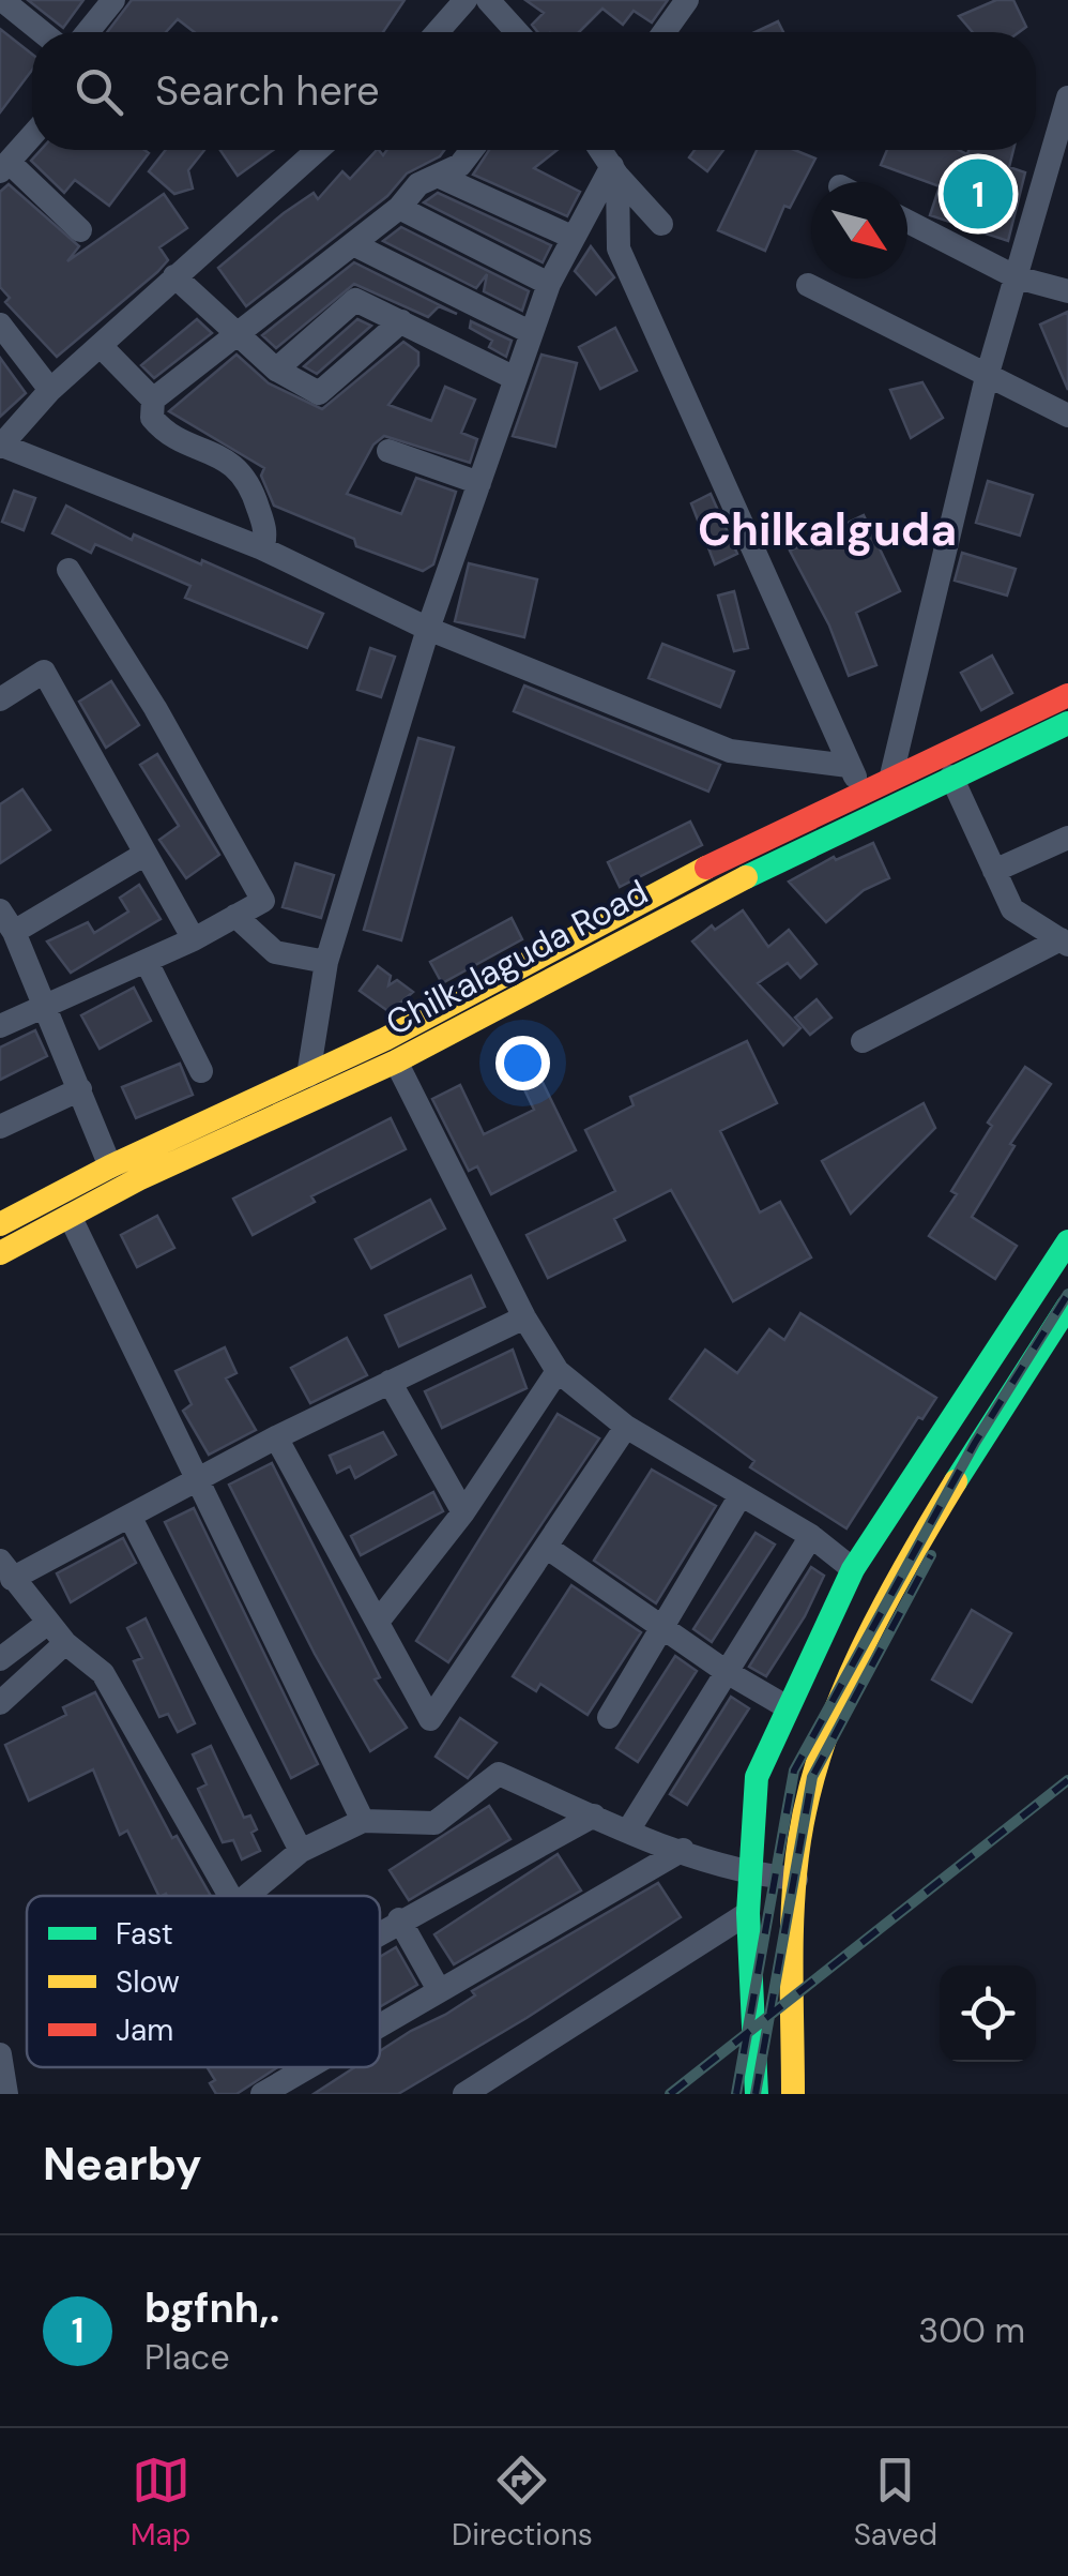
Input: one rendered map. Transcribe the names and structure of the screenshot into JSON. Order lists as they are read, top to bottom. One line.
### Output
{"streets":{"main road":["Chilkalaguda Road"]},"districts":["Chilkalguda"],"legend":["Fast","Slow","Jam"],"north":"bottom right","page":{"search":"Search here","pins":"1","heading":"Nearby","list":[{"mark":"1","name":"bgfnh,.","note":"Place","value":"300 m"}],"nav":["Map","Directions","Saved"]}}
